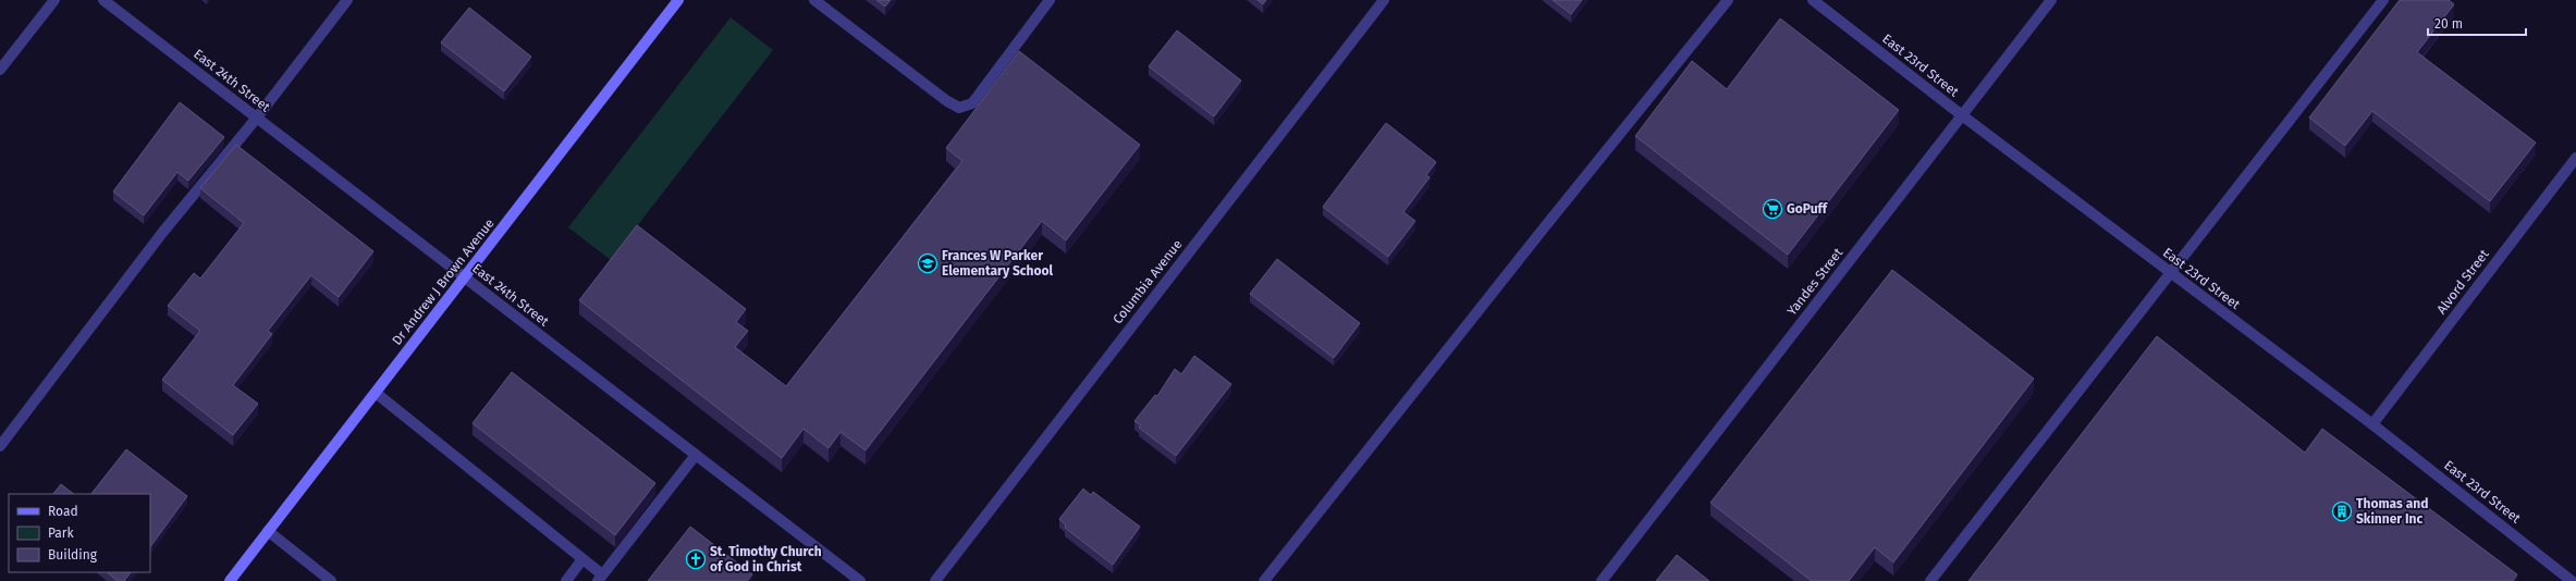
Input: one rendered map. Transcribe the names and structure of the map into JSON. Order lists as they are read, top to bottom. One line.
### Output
{"streets":{"main road":["Dr Andrew J Brown Avenue"],"street":["East 23rd Street","East 24th Street","Columbia Avenue","Yandes Street","Alvord Street"]},"crossings":[["East 23rd Street","Yandes Street"],["East 23rd Street","Alvord Street"],["East 24th Street","Dr Andrew J Brown Avenue"]],"places":{"supermarket":["GoPuff"],"school or university":["Frances W Parker Elementary School"],"building":["Thomas and Skinner Inc"],"church":["St. Timothy Church of God in Christ"]},"legend":["Road","Park","Building"],"scale_bar":"20 m"}
